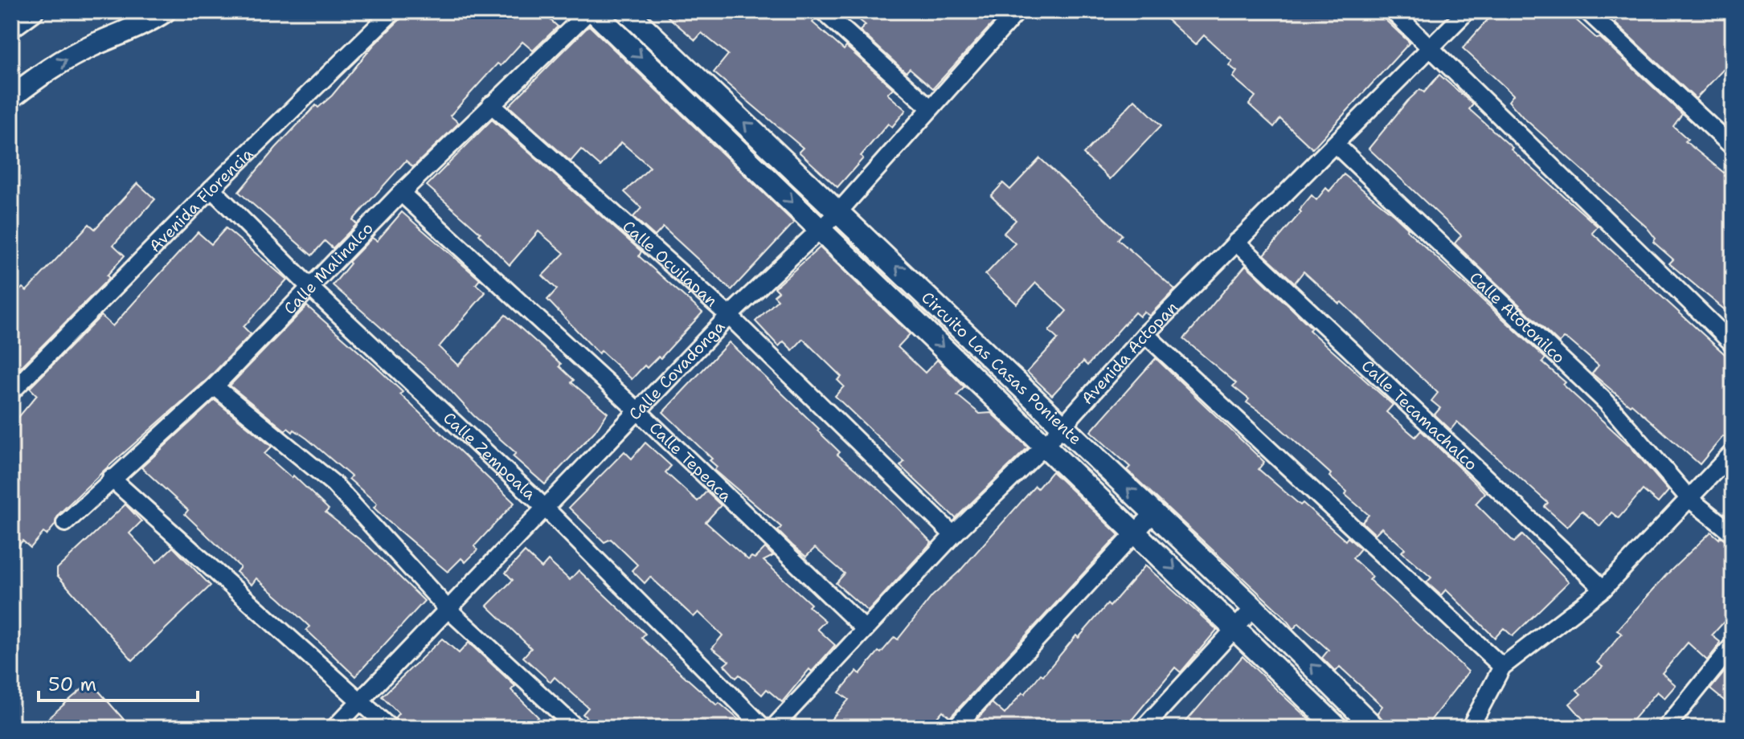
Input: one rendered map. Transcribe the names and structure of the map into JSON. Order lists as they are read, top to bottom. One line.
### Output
{"streets":{"street":["Avenida Florencia","Calle Ocuilapan","Calle Malinalco","Calle Atotonilco","Avenida Actopan","Circuito Las Casas Poniente","Calle Covadonga","Calle Tecamachalco","Calle Zempoala","Calle Tepeaca"]},"crossings":[["Avenida Florencia","Calle Zempoala"],["Calle Ocuilapan","Calle Malinalco"],["Calle Ocuilapan","Avenida Actopan"],["Calle Ocuilapan","Calle Covadonga"],["Calle Malinalco","Circuito Las Casas Poniente"],["Calle Malinalco","Calle Zempoala"],["Calle Malinalco","Calle Tepeaca"],["Calle Atotonilco","Avenida Actopan"],["Avenida Actopan","Circuito Las Casas Poniente"],["Avenida Actopan","Calle Tecamachalco"],["Avenida Actopan","Calle Tepeaca"],["Circuito Las Casas Poniente","Calle Covadonga"],["Calle Covadonga","Calle Zempoala"],["Calle Covadonga","Calle Tepeaca"]],"scale_bar":"50 m"}
